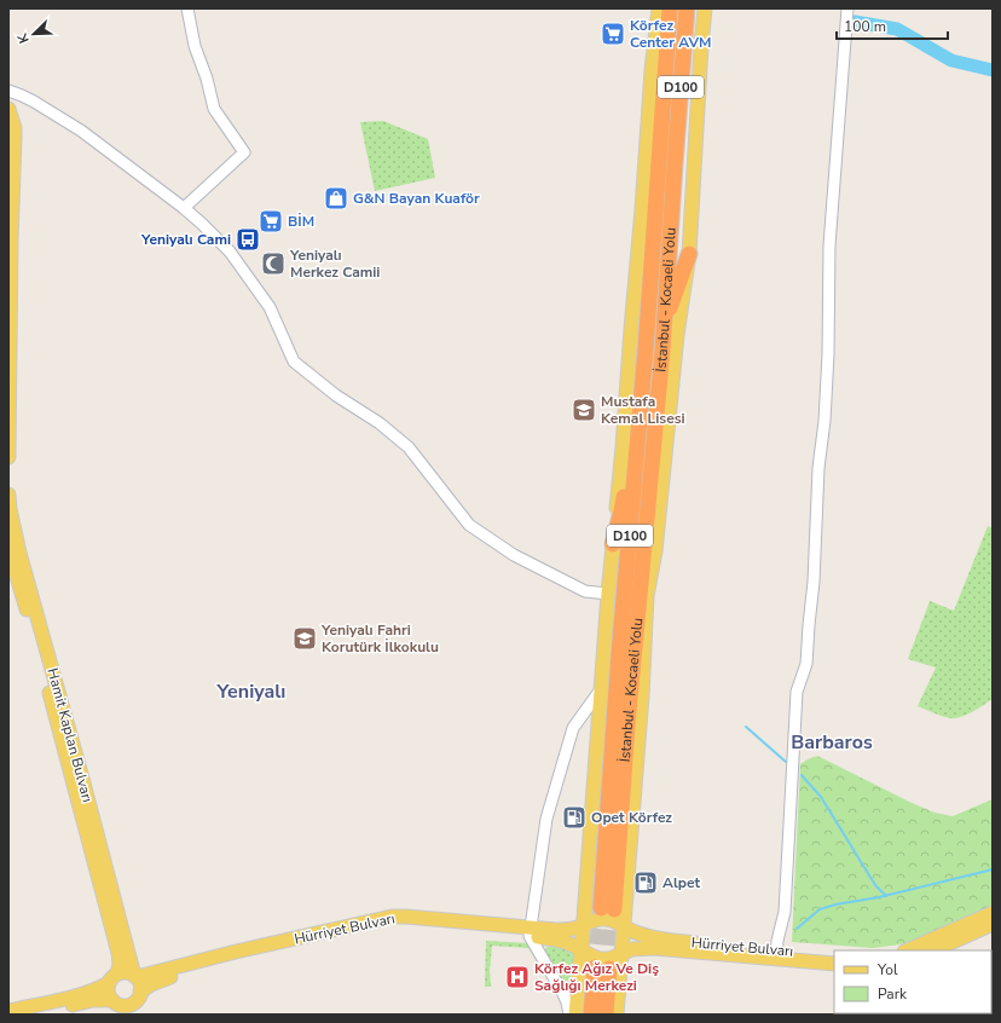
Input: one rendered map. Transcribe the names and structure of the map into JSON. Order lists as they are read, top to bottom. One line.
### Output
{"streets":{"highway":["D100","İstanbul - Kocaeli Yolu"],"main road":["Hamit Kaplan Bulvarı","Hürriyet Bulvarı"]},"crossings":[["D100","İstanbul - Kocaeli Yolu"],["Hamit Kaplan Bulvarı","Hürriyet Bulvarı"]],"districts":["Yeniyalı","Barbaros"],"places":{"supermarket":["Körfez Center AVM","BİM"],"shop":["G&N Bayan Kuaför"],"bus stop":["Yeniyalı Cami"],"mosque":["Yeniyalı Merkez Camii"],"school or university":["Mustafa Kemal Lisesi","Yeniyalı Fahri Korutürk İlkokulu"],"fuel station":["Opet Körfez","Alpet"],"hospital":["Körfez Ağız Ve Diş Sağlığı Merkezi"]},"legend":["Yol","Park"],"scale_bar":"100 m","north":"bottom left"}
